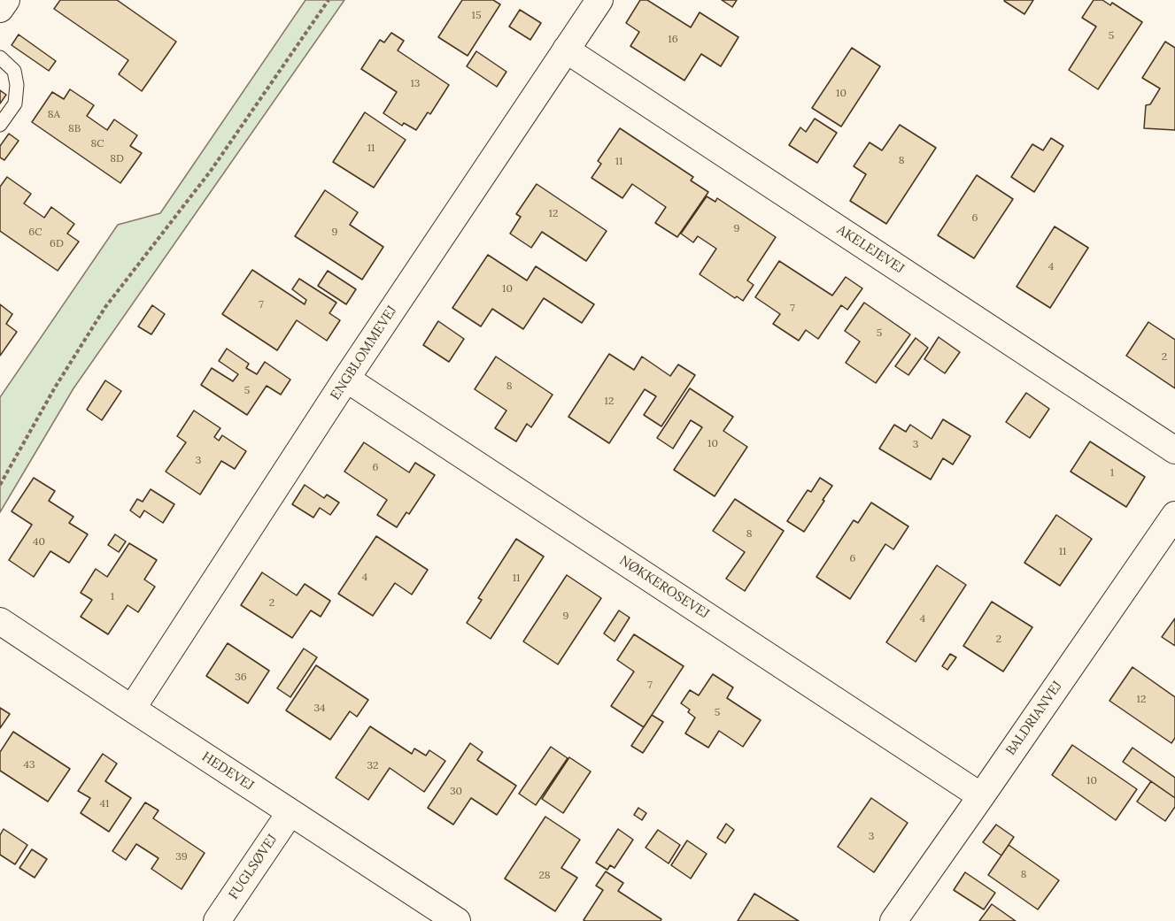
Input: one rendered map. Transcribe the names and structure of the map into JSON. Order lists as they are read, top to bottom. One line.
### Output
{"streets":{"street":["AKELEJEVEJ","ENGBLOMMEVEJ","NØKKEROSEVEJ","BALDRIANVEJ","HEDEVEJ","FUGLSØVEJ"]},"crossings":[["AKELEJEVEJ","ENGBLOMMEVEJ"],["ENGBLOMMEVEJ","NØKKEROSEVEJ"],["ENGBLOMMEVEJ","HEDEVEJ"],["NØKKEROSEVEJ","BALDRIANVEJ"],["HEDEVEJ","FUGLSØVEJ"]],"house_numbers":["15","5","16","13","10","8A","8B","8C","11","8D","8","11","12","6","9","6C","9","6D","4","10","7","7","5","2","8","5","12","10","3","3","6","1","8","40","11","6","4","11","1","2","9","4","2","36","7","12","34","5","43","32","10","30","41","3","39","8","28"]}
